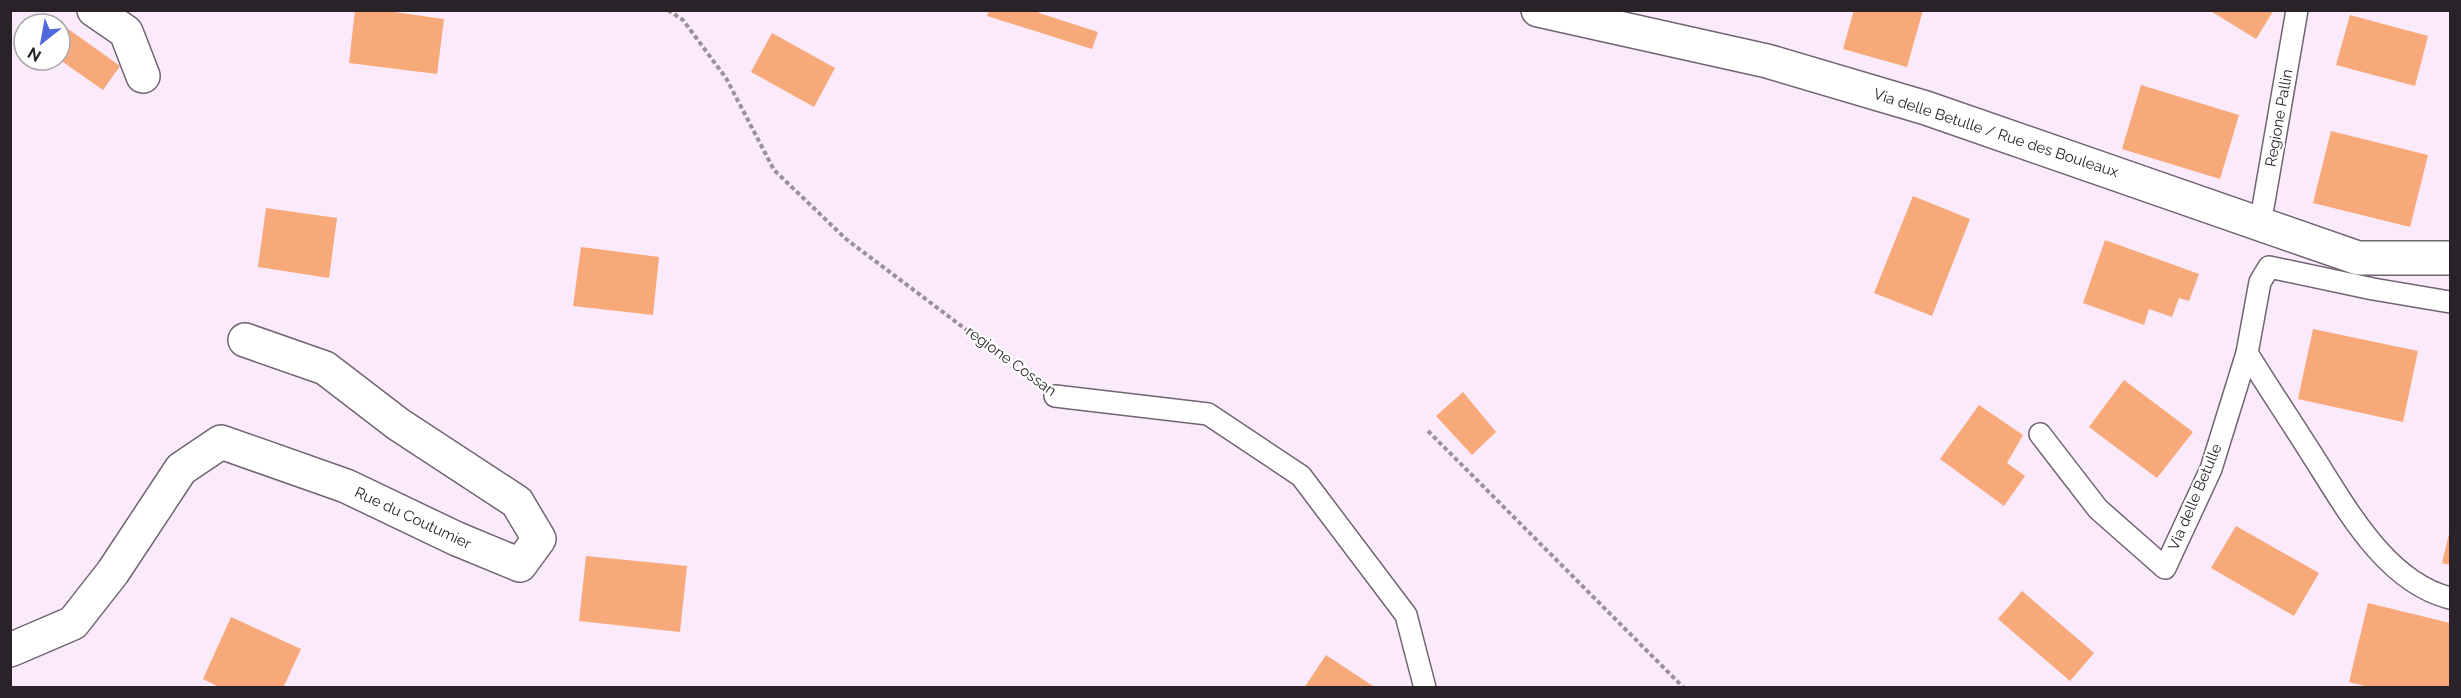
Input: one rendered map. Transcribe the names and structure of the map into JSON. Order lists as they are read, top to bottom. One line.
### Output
{"streets":{"street":["Via delle Betulle / Rue des Bouleaux","Rue du Coutumier"],"lane":["Regione Pallin","regione Cossan","Via delle Betulle"]},"crossings":[["Regione Pallin","Via delle Betulle / Rue des Bouleaux"]],"north":"bottom left"}
